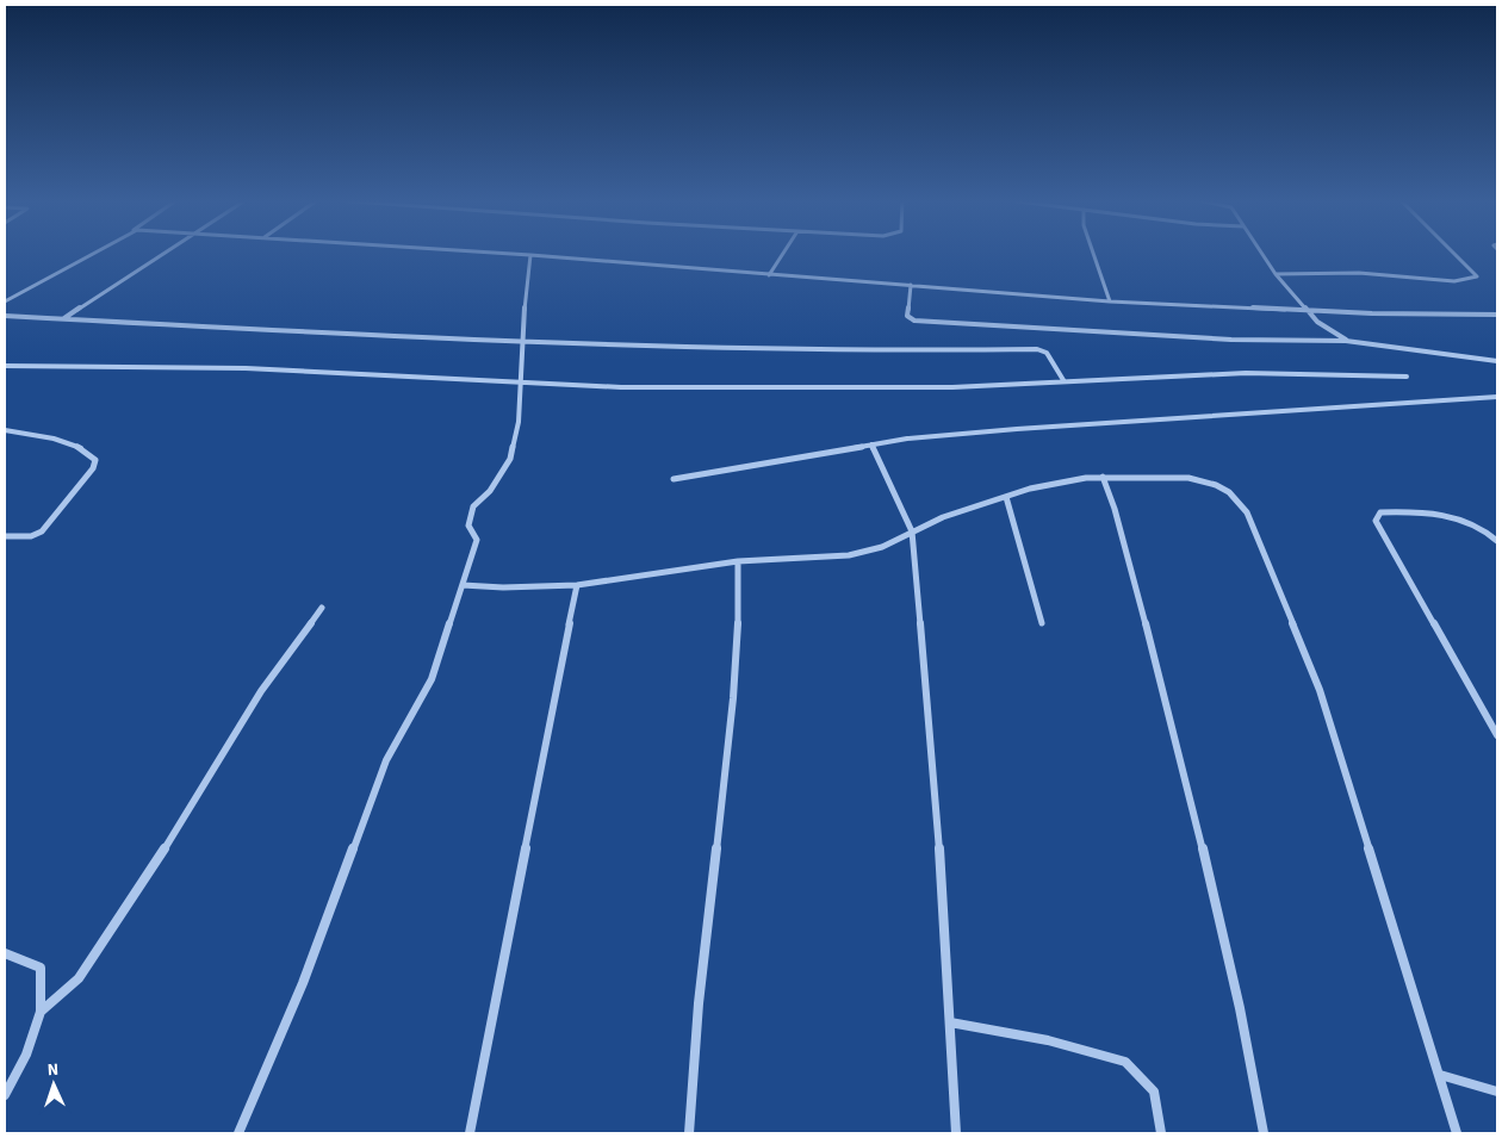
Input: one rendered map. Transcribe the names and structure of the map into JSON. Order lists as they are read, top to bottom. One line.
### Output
{"north":"top"}
